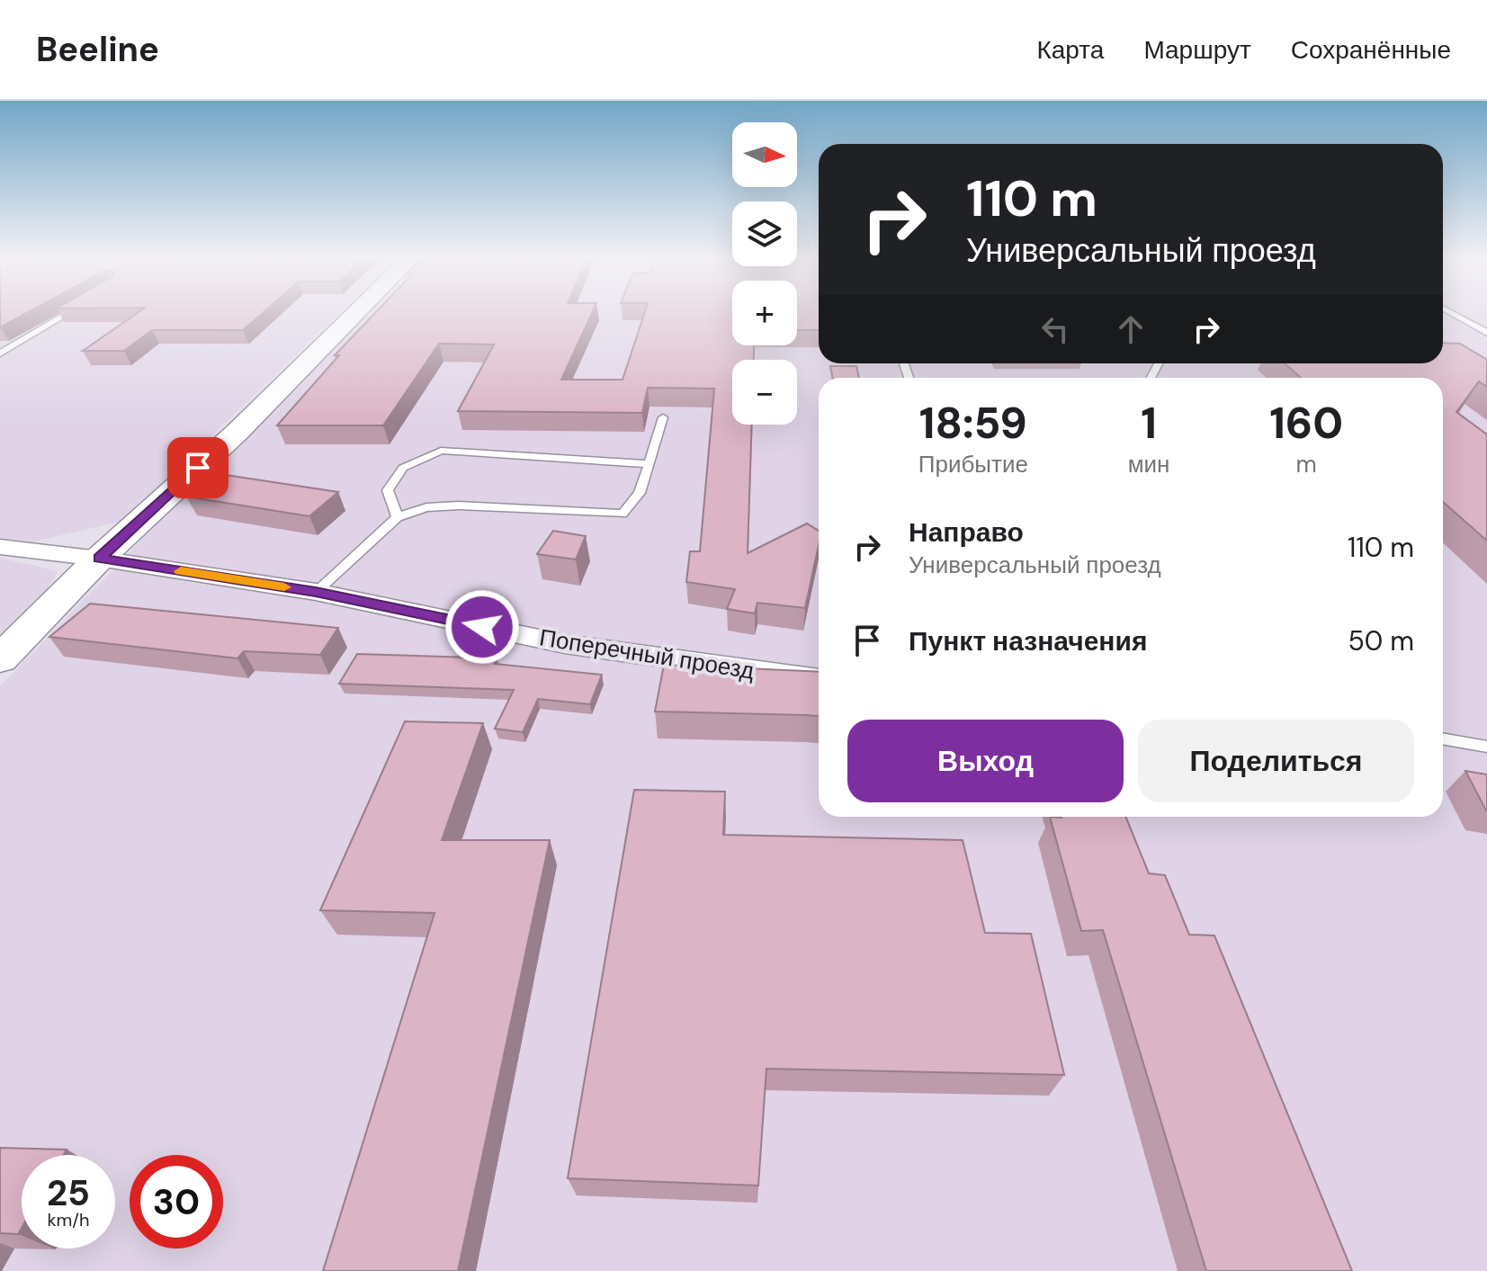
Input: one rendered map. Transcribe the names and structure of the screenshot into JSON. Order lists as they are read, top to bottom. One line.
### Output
{"streets":{"street":["Поперечный проезд"]},"north":"right","page":{"header":"Beeline","nav":["Карта","Маршрут","Сохранённые"],"map_buttons":["+","−"],"turn":["110 m","Универсальный проезд"],"eta":["18:59","Прибытие","1","мин","160","m"],"list":[{"name":"Направо","note":"Универсальный проезд","value":"110 m"},{"name":"Пункт назначения","value":"50 m"}],"buttons":["Выход","Поделиться"],"speed":"25 km/h","limit":"30"}}
